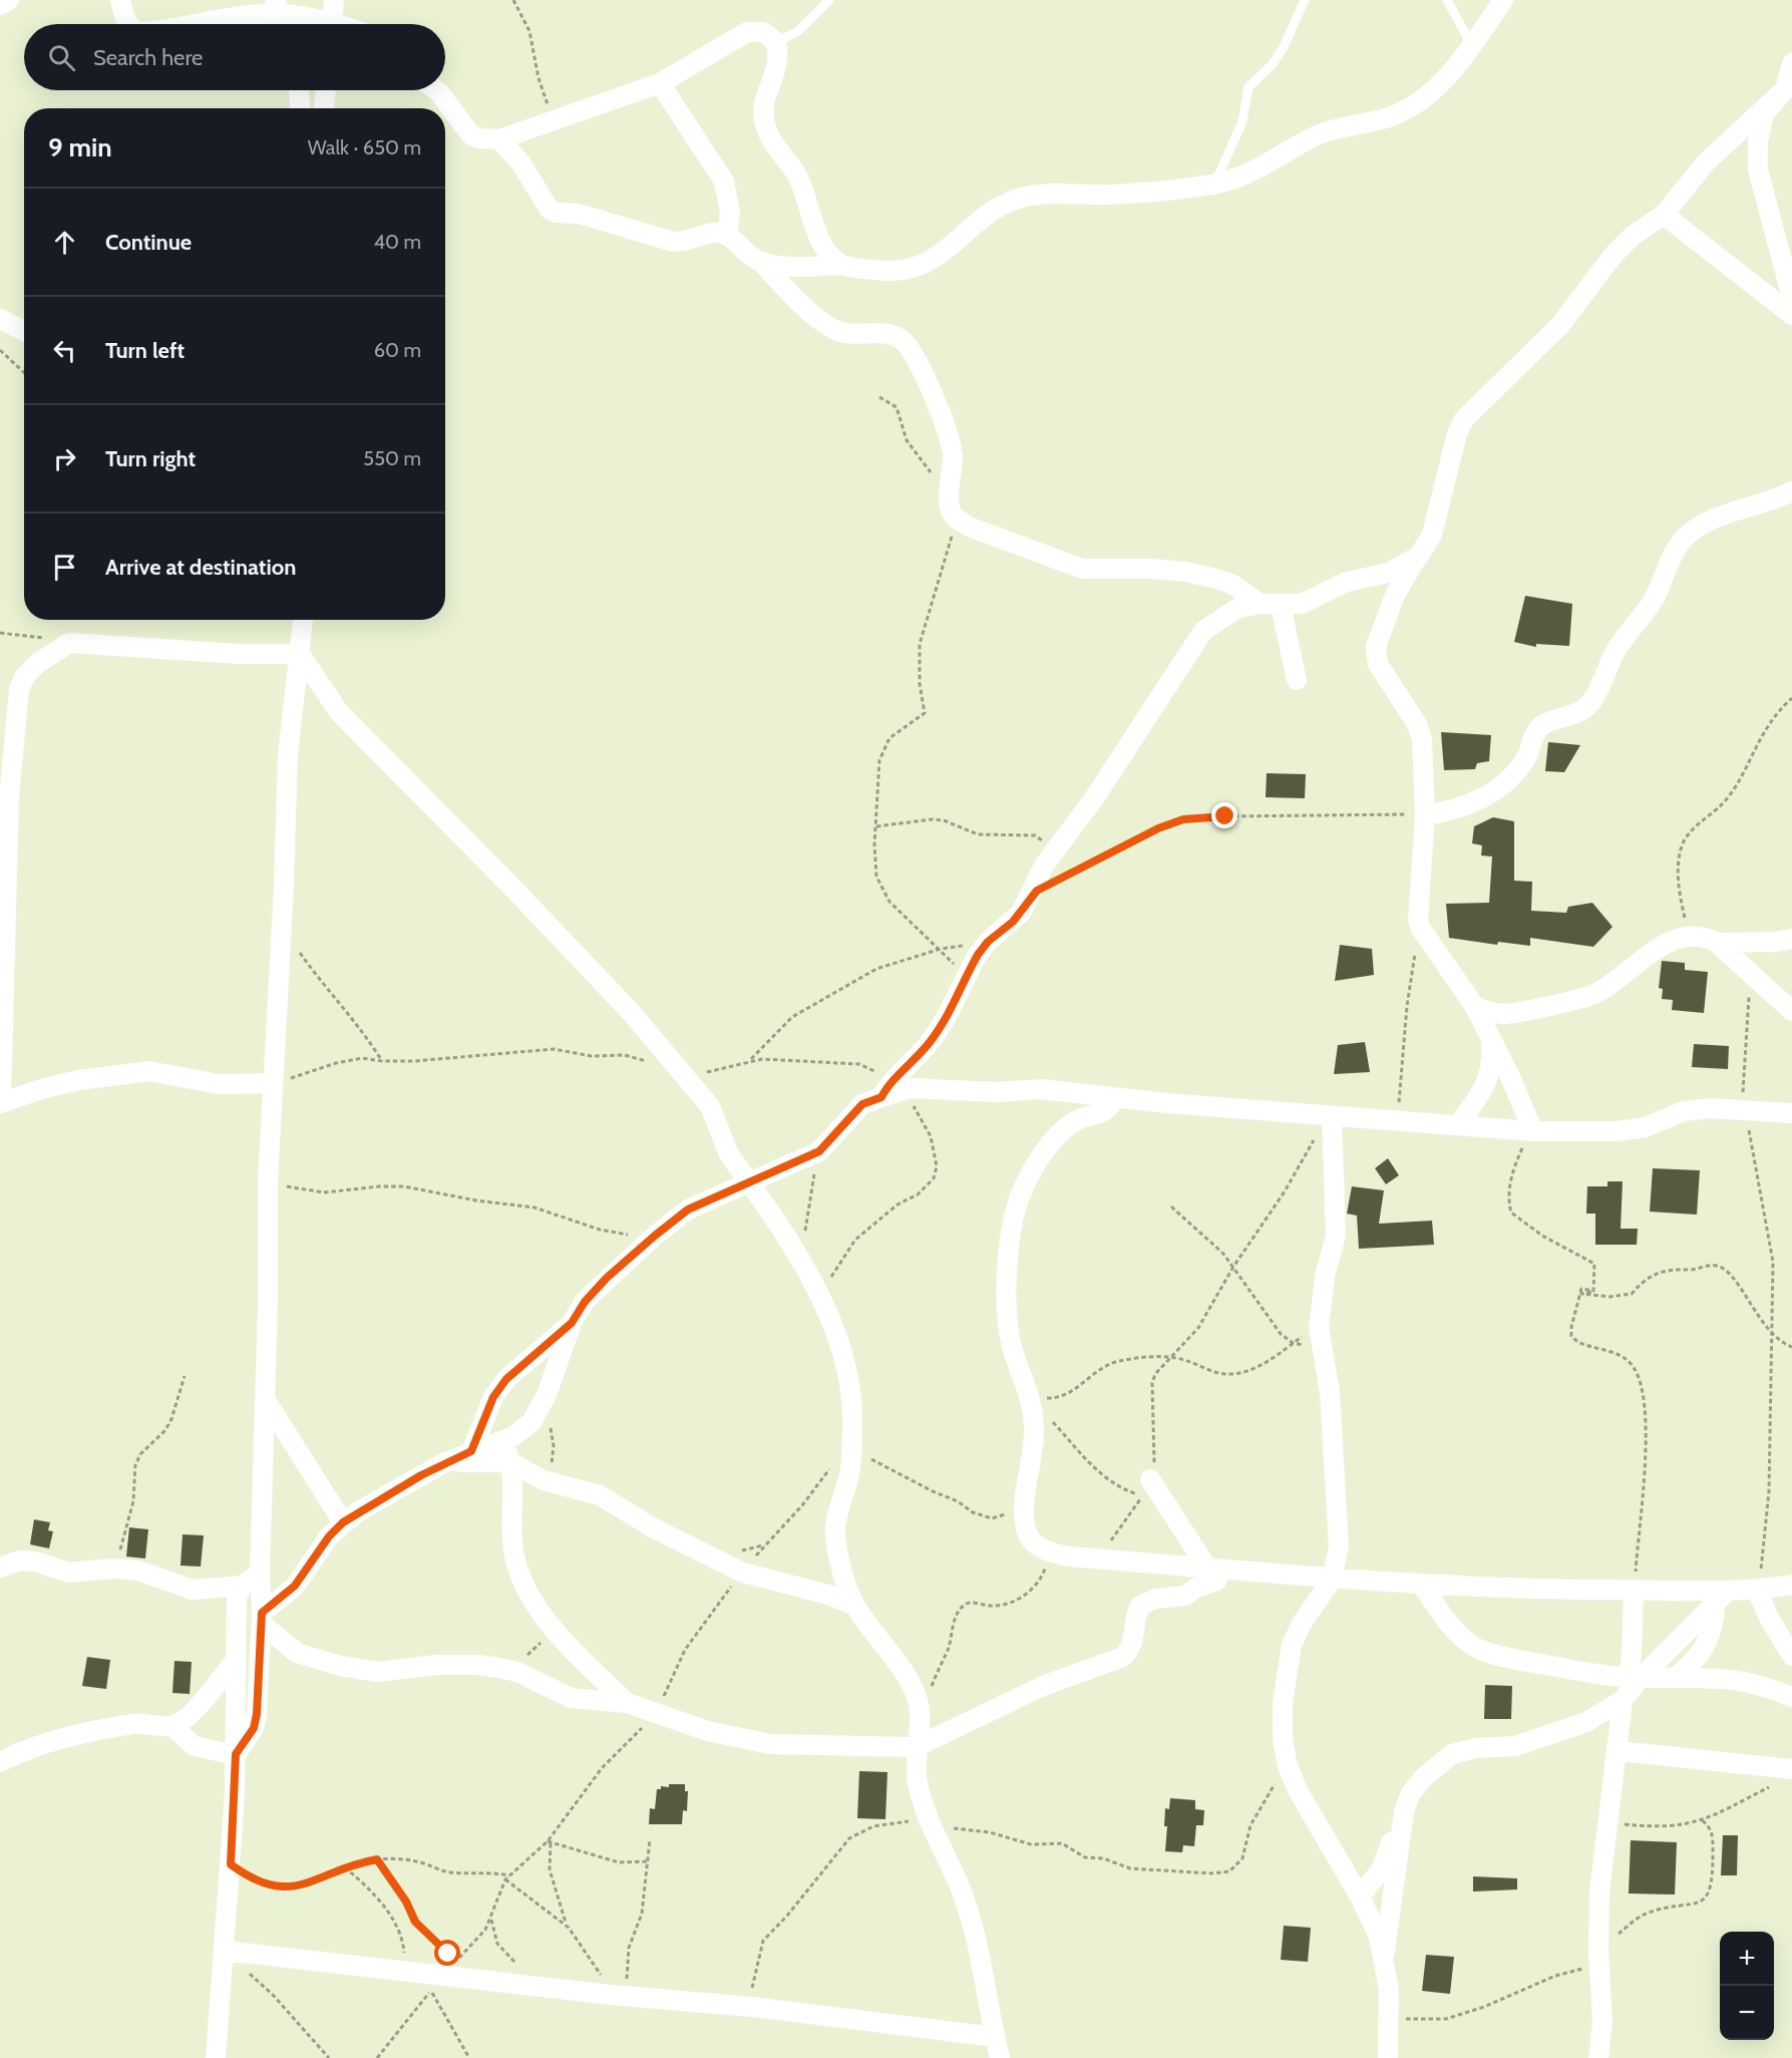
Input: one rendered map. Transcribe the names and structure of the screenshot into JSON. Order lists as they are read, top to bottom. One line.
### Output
{"page":{"search":"Search here","heading":["9 min","Walk · 650 m"],"list":[["Continue","40 m"],["Turn left","60 m"],["Turn right","550 m"],"Arrive at destination"],"map_buttons":["+","−"]}}
